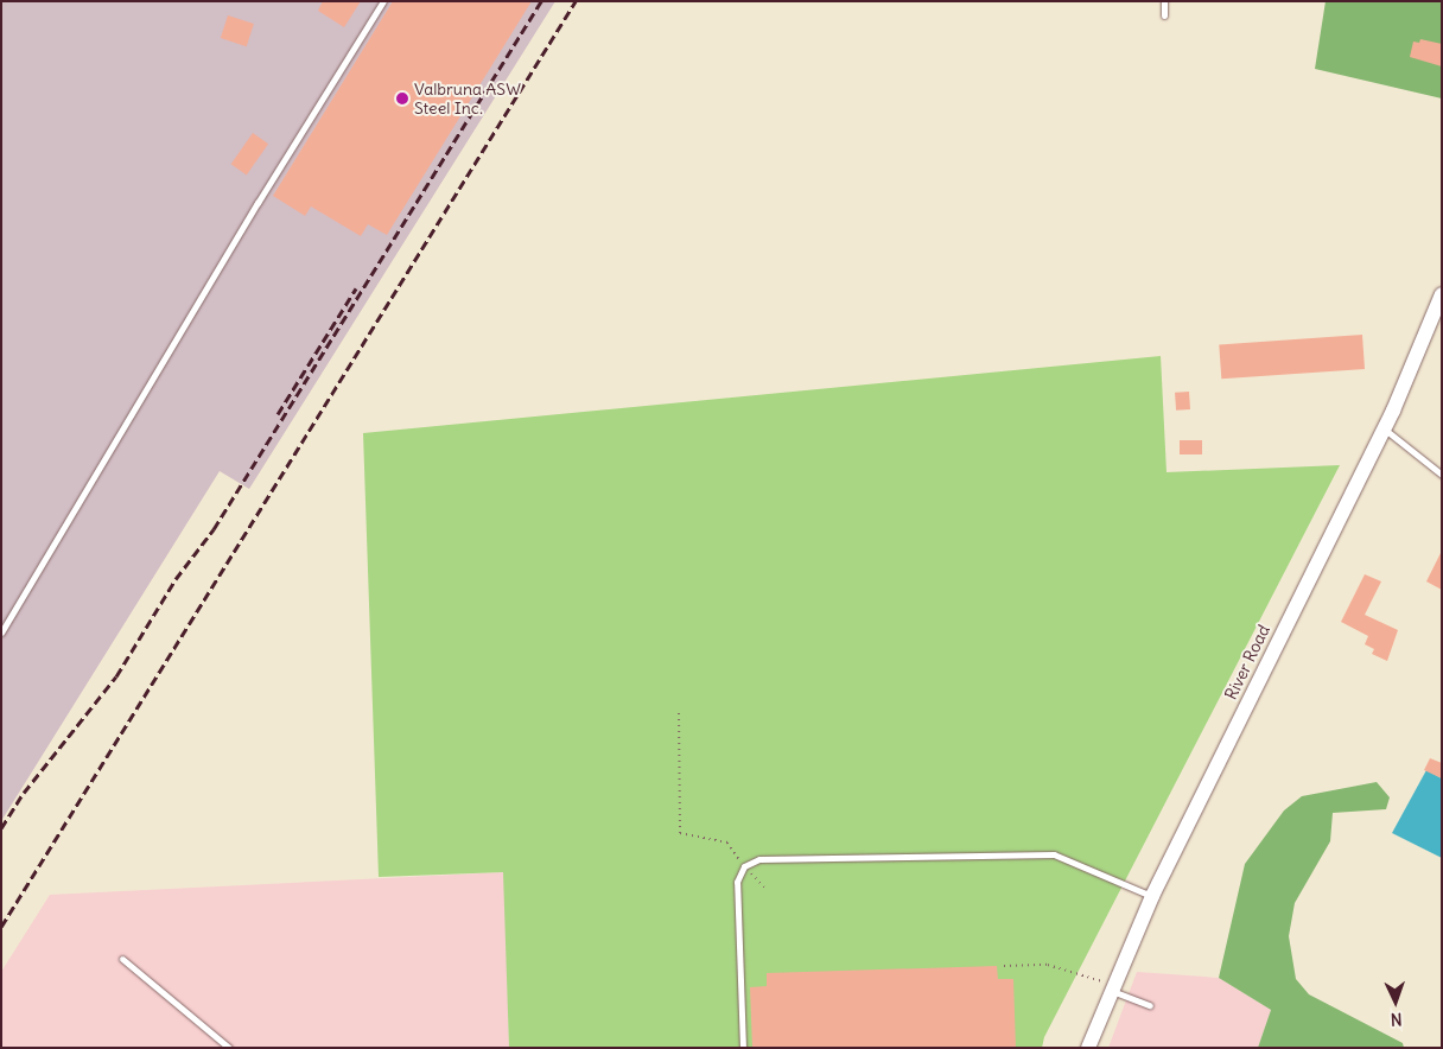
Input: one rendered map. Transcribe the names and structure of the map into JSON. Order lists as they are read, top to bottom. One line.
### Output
{"streets":{"street":["River Road"]},"places":["Valbruna ASW Steel Inc."],"north":"bottom"}
